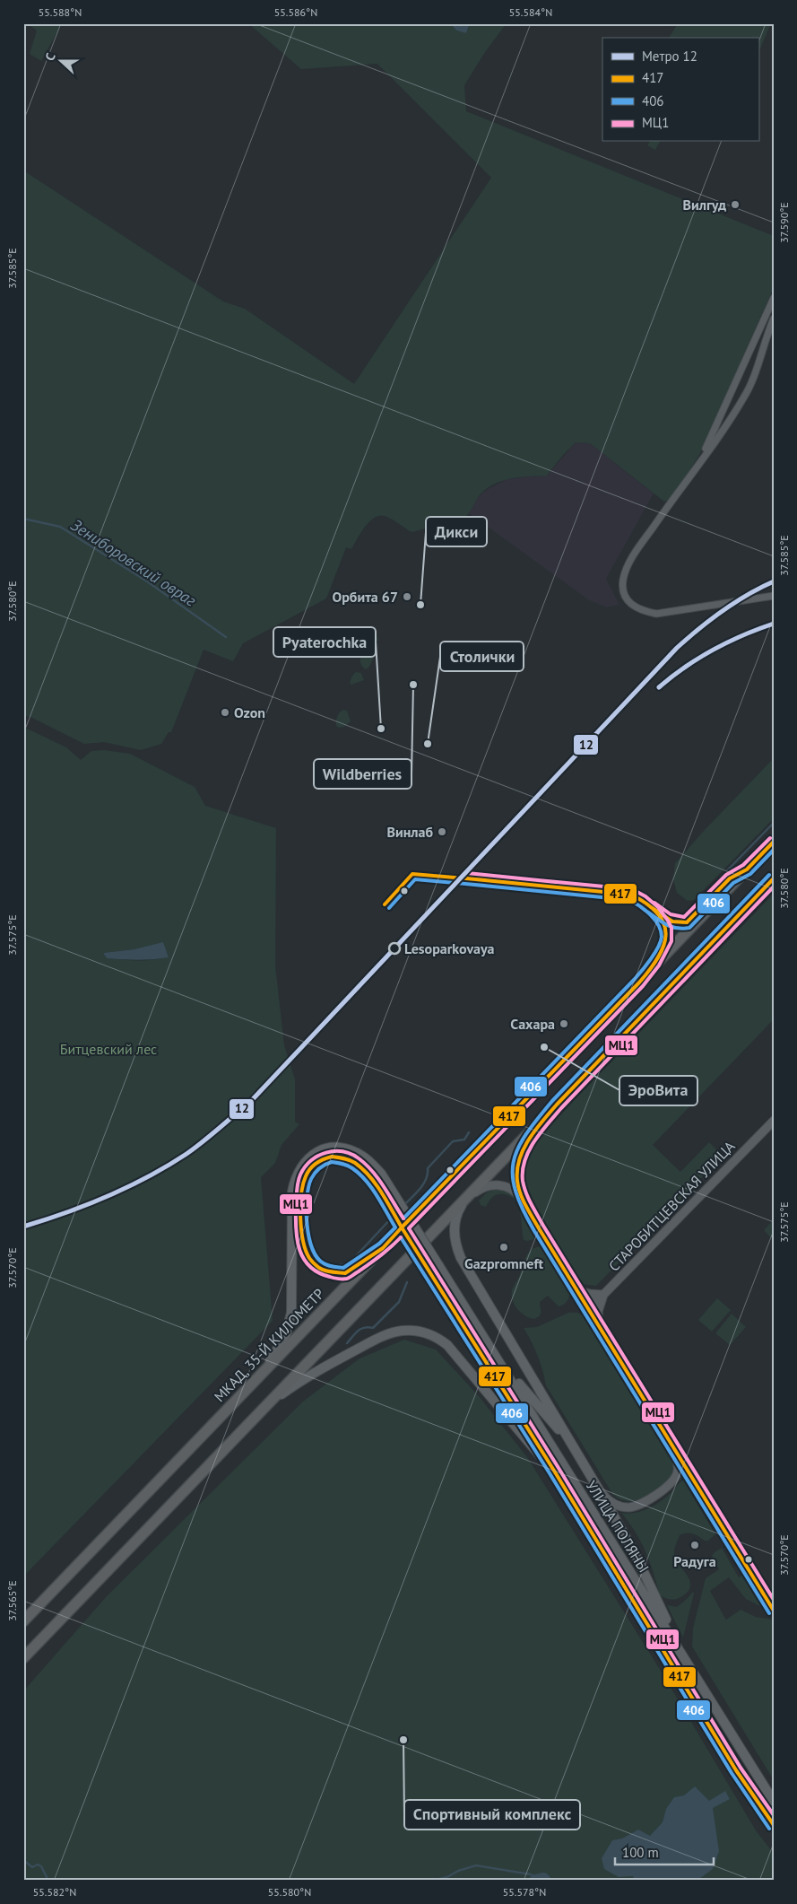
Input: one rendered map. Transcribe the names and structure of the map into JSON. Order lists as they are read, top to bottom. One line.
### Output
{"streets":{"highway":["МКАД, 35-Й КИЛОМЕТР"],"main road":["УЛИЦА ПОЛЯНЫ"],"street":["СТАРОБИТЦЕВСКАЯ УЛИЦА"]},"crossings":[["МКАД, 35-Й КИЛОМЕТР","УЛИЦА ПОЛЯНЫ"]],"water":["Зениборовский овраг"],"parks":["Битцевский лес"],"places":["Вилгуд","Орбита 67","Дикси","Wildberries","Ozon","Pyaterochka","Столички","Винлаб","Lesoparkovaya","Сахара","ЭроВита","Gazpromneft","Радуга","Спортивный комплекс"],"lines":["metro line 12","transit line МЦ1","transit line 417","transit line 406"],"legend":["Метро 12","417","406","МЦ1"],"scale_bar":"100 m","north":"left","coordinates":["55.588°N","55.586°N","55.584°N","37.590°E","37.585°E","37.580°E","37.575°E","37.570°E","37.565°E","55.582°N","55.580°N","55.578°N"]}
